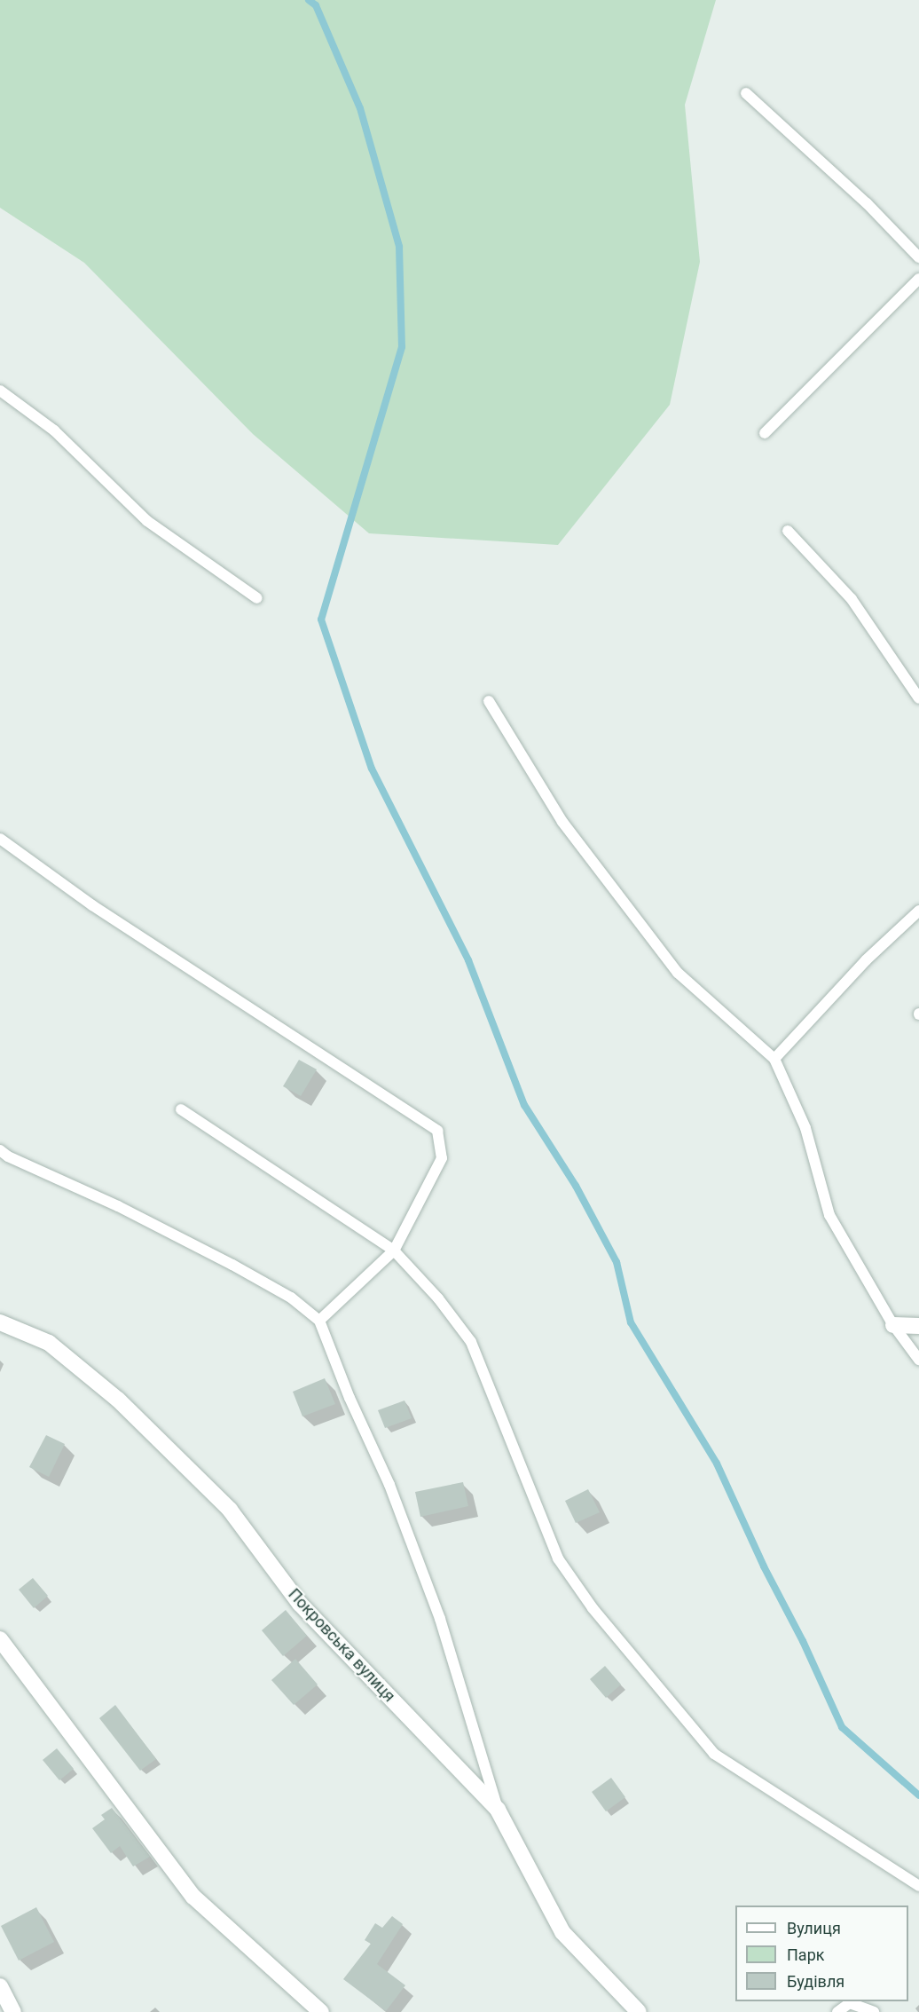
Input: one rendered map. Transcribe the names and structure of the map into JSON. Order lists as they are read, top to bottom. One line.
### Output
{"streets":{"street":["Покровська вулиця"]},"legend":["Вулиця","Парк","Будівля"]}
